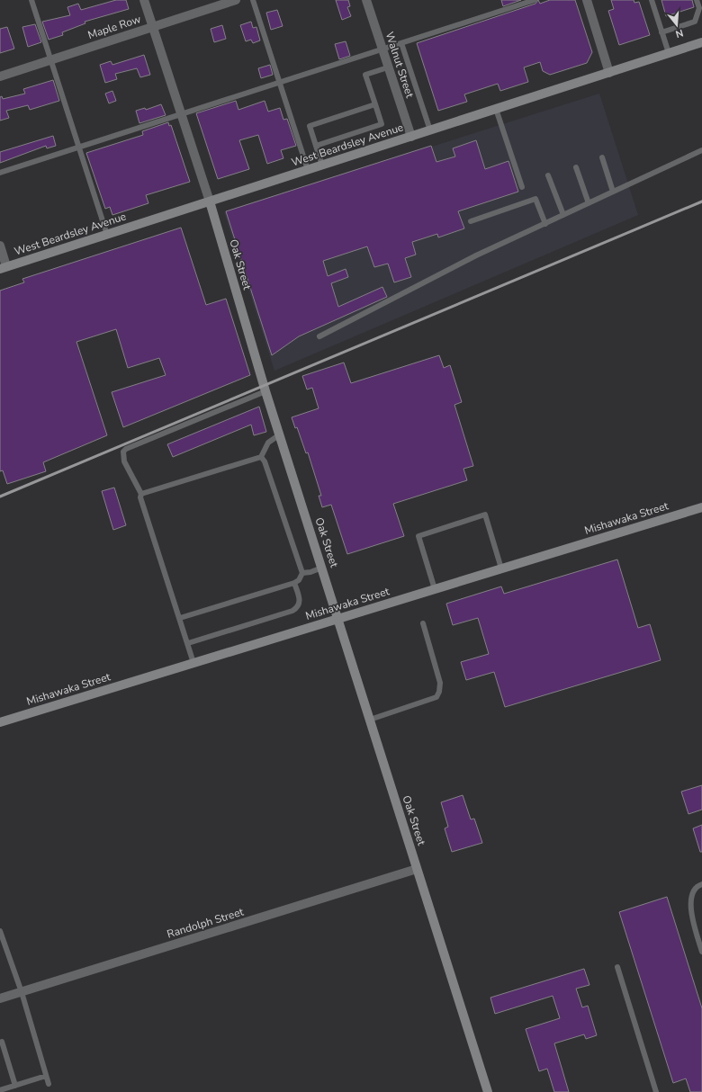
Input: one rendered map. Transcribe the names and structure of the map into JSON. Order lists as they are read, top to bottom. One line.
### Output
{"streets":{"street":["Maple Row","Walnut Street","West Beardsley Avenue","Oak Street","Mishawaka Street","Randolph Street"]},"crossings":[["Maple Row","Oak Street"],["Walnut Street","West Beardsley Avenue"],["West Beardsley Avenue","Oak Street"],["Oak Street","Mishawaka Street"],["Oak Street","Randolph Street"]],"north":"bottom"}
